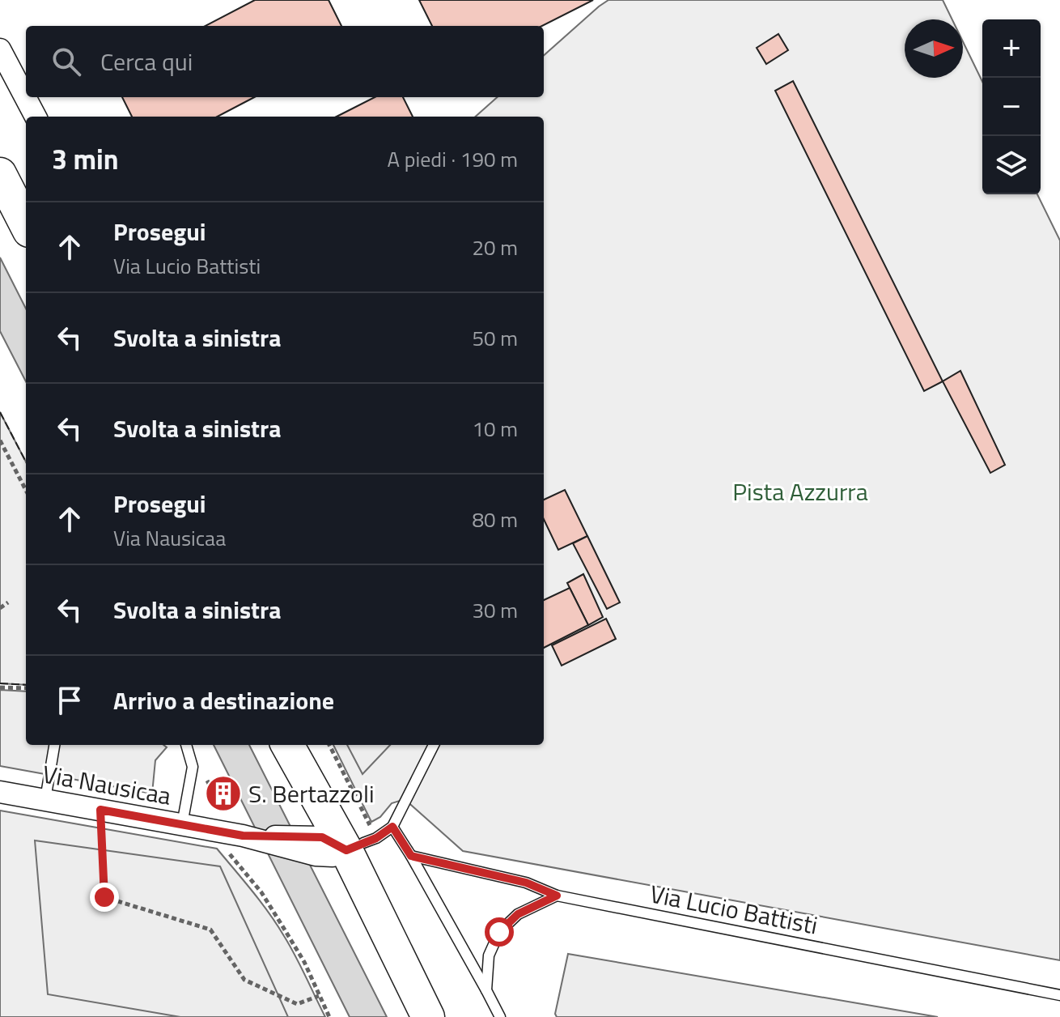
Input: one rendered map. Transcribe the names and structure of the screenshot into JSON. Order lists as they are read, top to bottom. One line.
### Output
{"streets":{"street":["Via Nausicaa"],"lane":["Via Lucio Battisti"]},"parks":["Pista Azzurra"],"places":{"building":["S. Bertazzoli"]},"north":"right","page":{"map_buttons":["+","−"],"search":"Cerca qui","heading":["3 min","A piedi · 190 m"],"list":[["Prosegui","Via Lucio Battisti","20 m"],["Svolta a sinistra","50 m"],["Svolta a sinistra","10 m"],["Prosegui","Via Nausicaa","80 m"],["Svolta a sinistra","30 m"],"Arrivo a destinazione"]}}
